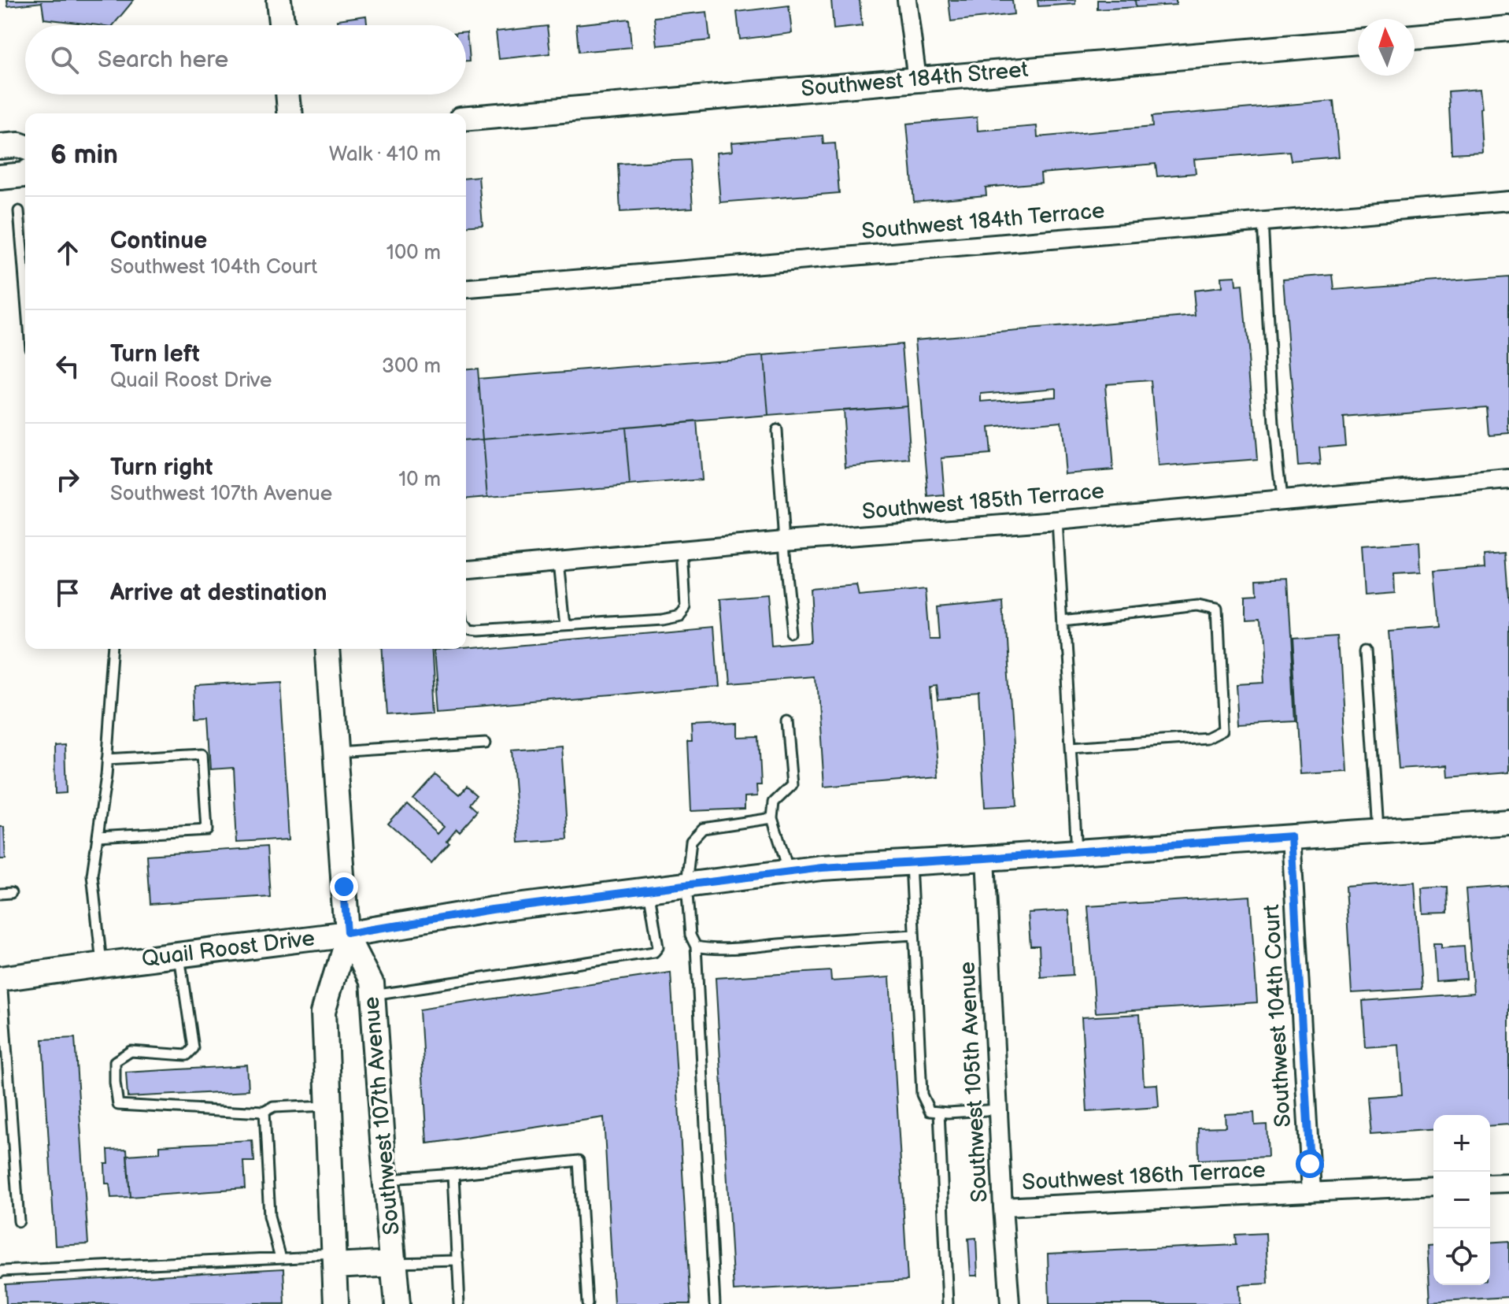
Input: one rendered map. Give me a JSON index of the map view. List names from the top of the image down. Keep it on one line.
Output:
{"streets":{"main road":["Southwest 184th Street","Quail Roost Drive","Southwest 107th Avenue"],"street":["Southwest 184th Terrace","Southwest 185th Terrace","Southwest 104th Court","Southwest 105th Avenue","Southwest 186th Terrace"]},"crossings":[["Quail Roost Drive","Southwest 104th Court"],["Quail Roost Drive","Southwest 105th Avenue"],["Quail Roost Drive","Southwest 107th Avenue"],["Southwest 104th Court","Southwest 186th Terrace"],["Southwest 105th Avenue","Southwest 186th Terrace"]],"north":"top","page":{"search":"Search here","heading":["6 min","Walk · 410 m"],"list":[["Continue","Southwest 104th Court","100 m"],["Turn left","Quail Roost Drive","300 m"],["Turn right","Southwest 107th Avenue","10 m"],"Arrive at destination"],"map_buttons":["+","−"]}}
